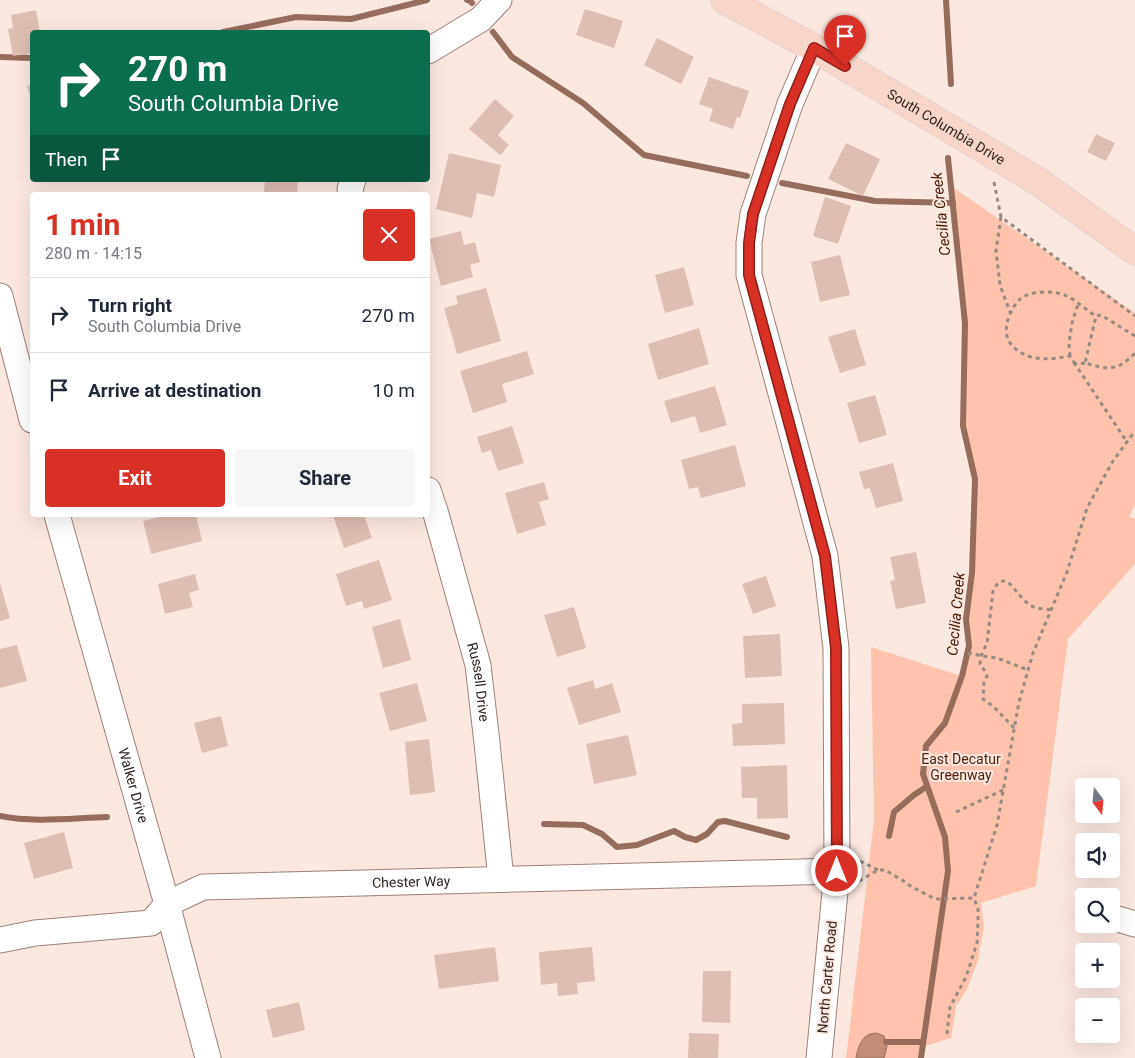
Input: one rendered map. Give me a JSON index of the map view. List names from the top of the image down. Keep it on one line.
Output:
{"streets":{"main road":["South Columbia Drive"],"street":["Russell Drive","Walker Drive","Chester Way","North Carter Road"]},"crossings":[["South Columbia Drive","North Carter Road"],["Russell Drive","Chester Way"],["Walker Drive","Chester Way"],["Chester Way","North Carter Road"]],"water":["Cecilia Creek"],"parks":["East Decatur Greenway"],"north":"bottom","page":{"turn":["270 m","South Columbia Drive"],"then":"Then","heading":["1 min","280 m · 14:15"],"list":[{"name":"Turn right","note":"South Columbia Drive","value":"270 m"},{"name":"Arrive at destination","value":"10 m"}],"buttons":["Exit","Share"],"map_buttons":["+","−"]}}
